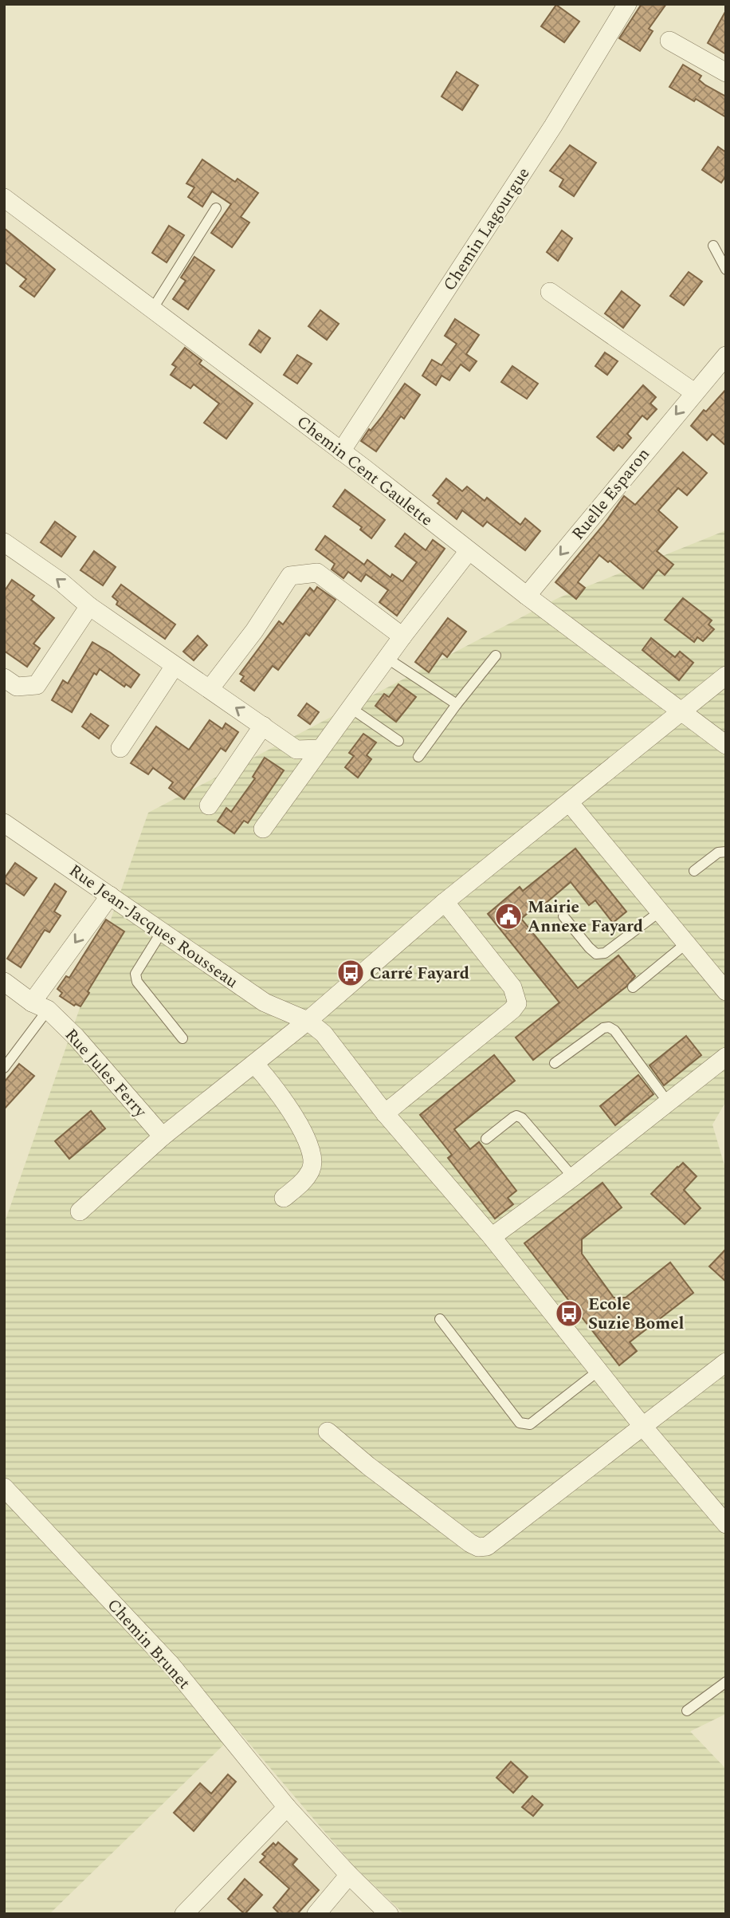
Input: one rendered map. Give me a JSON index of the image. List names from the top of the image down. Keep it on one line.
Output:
{"streets":{"street":["Chemin Lagourgue","Chemin Cent Gaulette","Ruelle Esparon","Rue Jean-Jacques Rousseau","Rue Jules Ferry","Chemin Brunet"]},"crossings":[["Chemin Lagourgue","Chemin Cent Gaulette"],["Chemin Cent Gaulette","Ruelle Esparon"]],"one_way":["Ruelle Esparon"],"places":{"public building":["Mairie Annexe Fayard"],"bus stop":["Carré Fayard","Ecole Suzie Bomel"]}}
